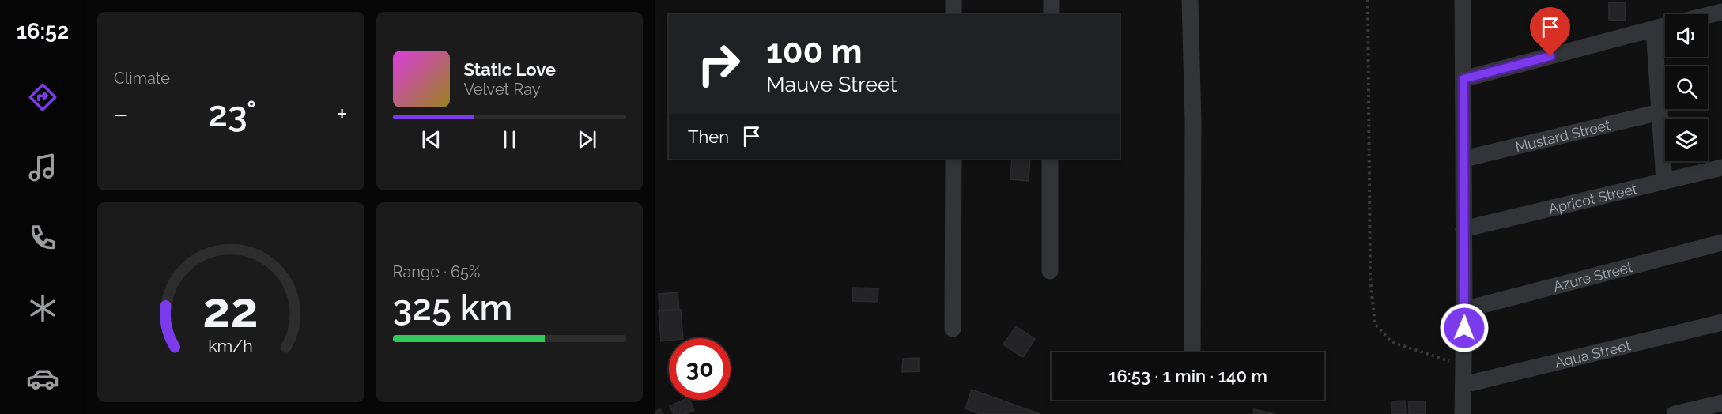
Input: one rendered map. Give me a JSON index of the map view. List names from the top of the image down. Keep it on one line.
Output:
{"streets":{"street":["Mustard Street","Apricot Street","Azure Street","Aqua Street"]},"page":{"tabs":"16:52","tile":["Climate",["Range · 65%","325 km"]],"turn":["100 m","Mauve Street"],"song":["Static Love","Velvet Ray"],"heat":["−","23°","+"],"then":"Then","limit":"30","trip":"16:53 · 1 min · 140 m","gauge":["22","km/h"]}}
